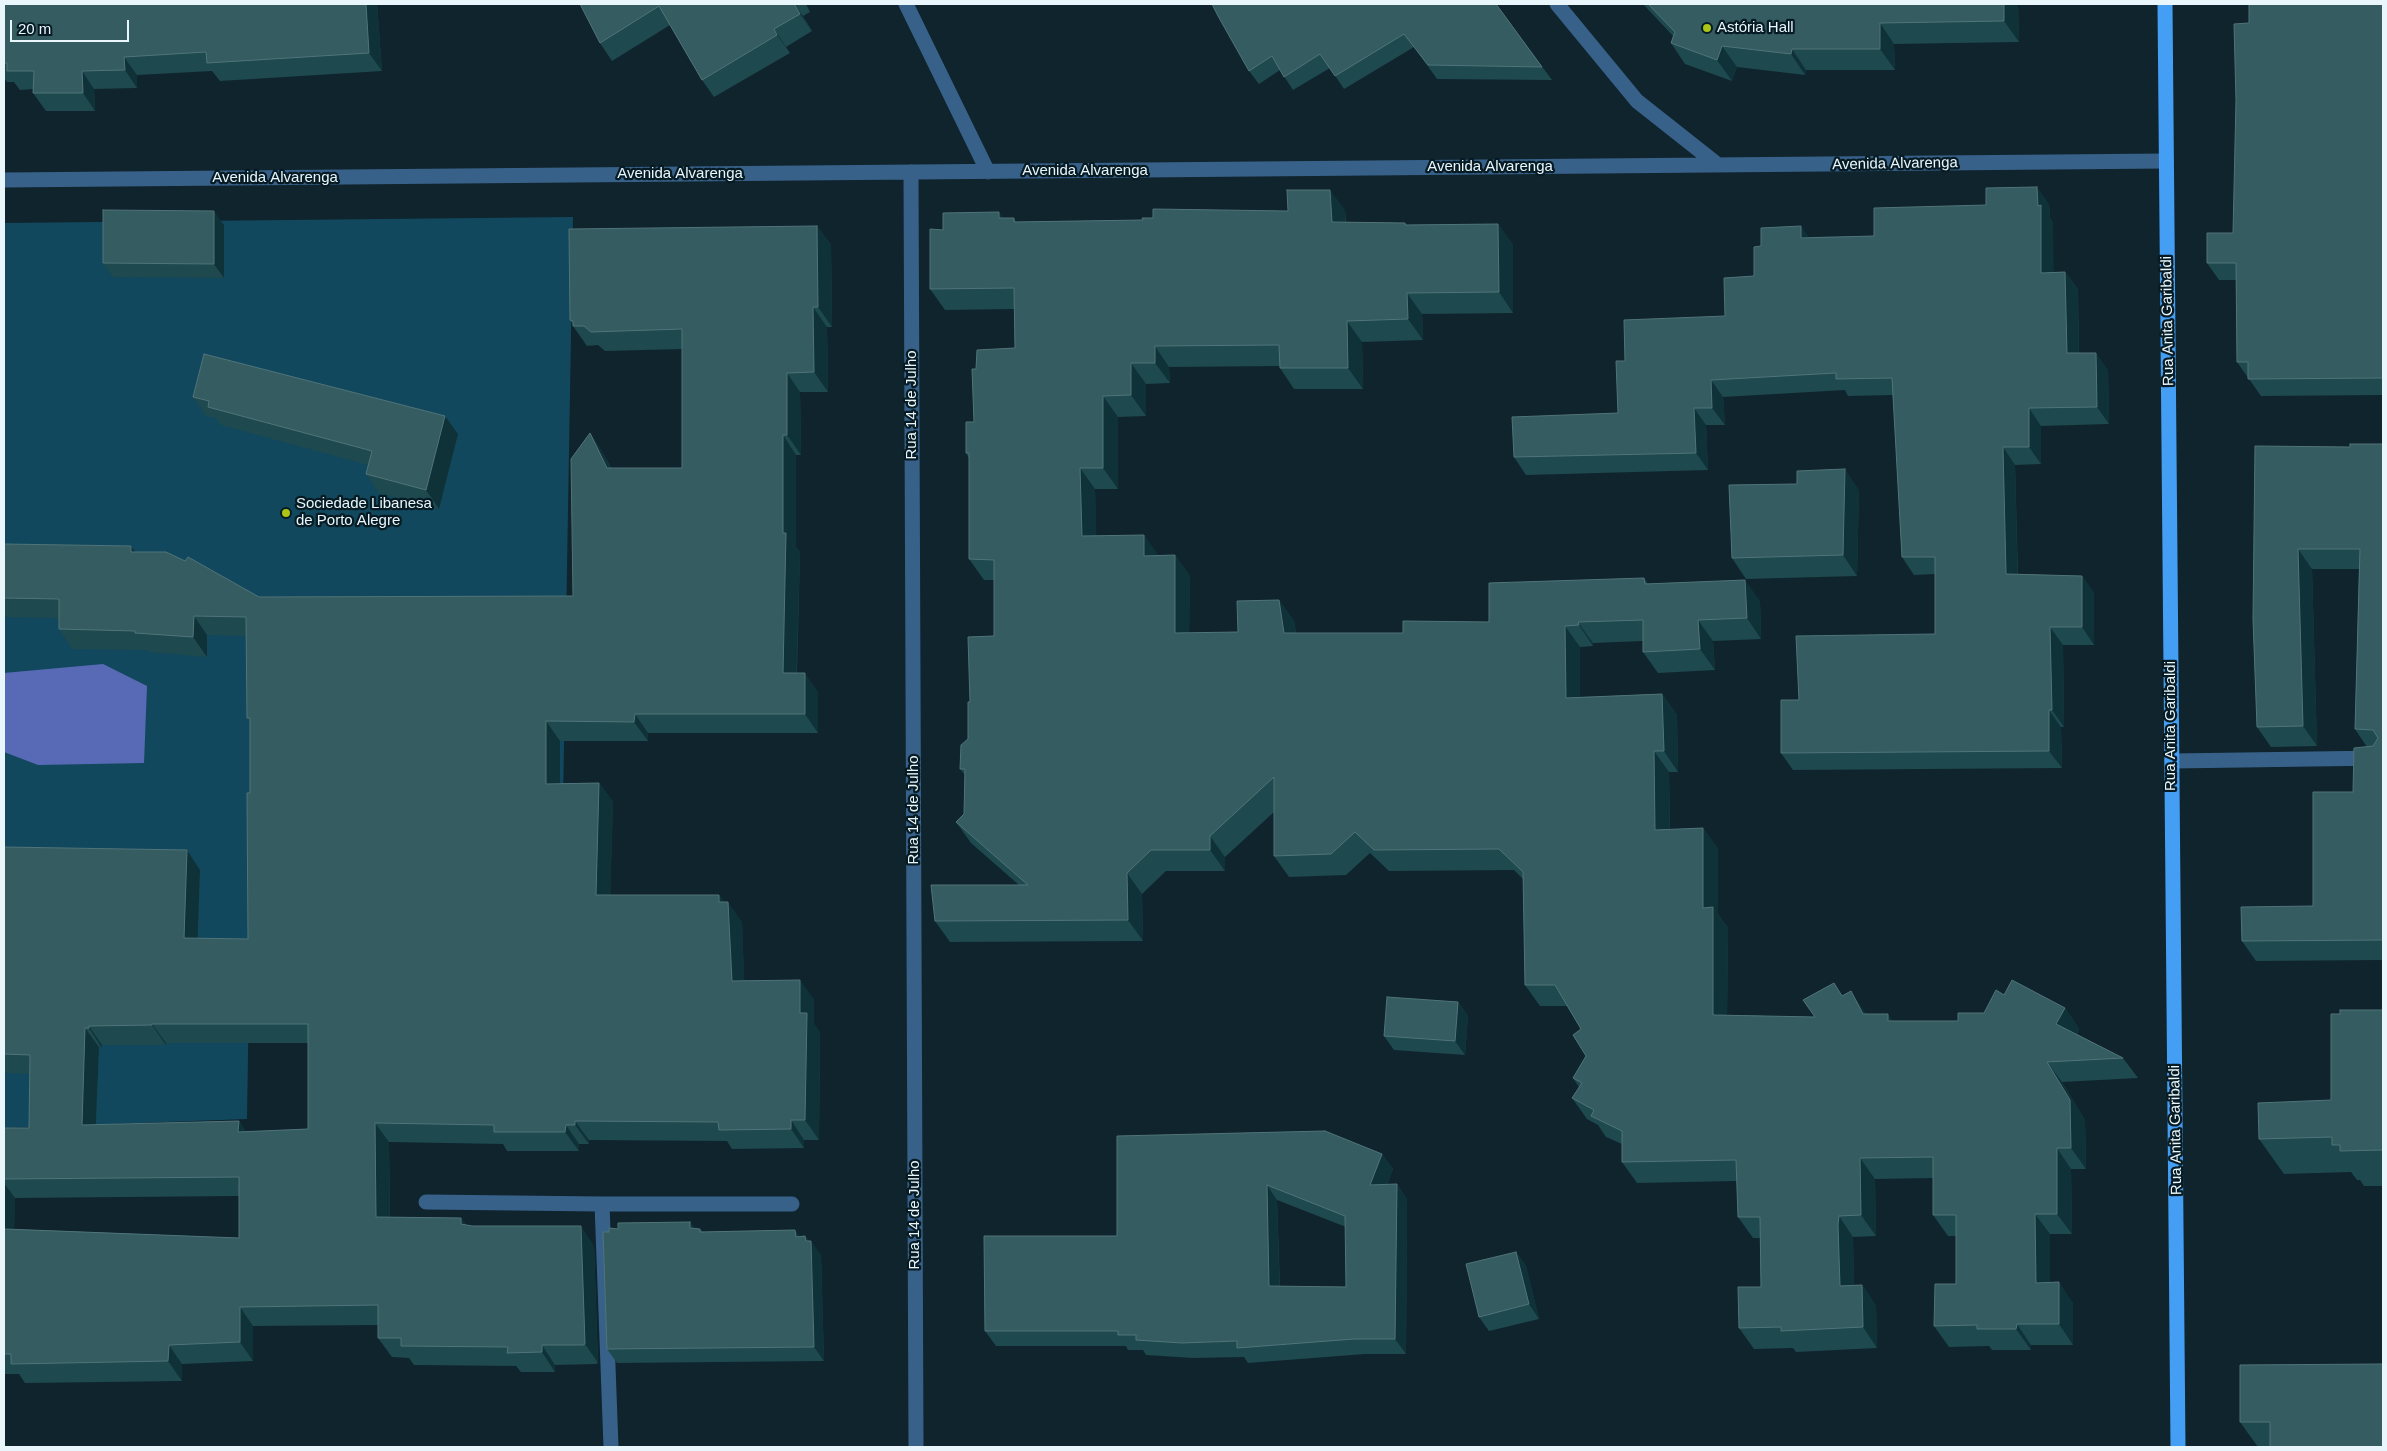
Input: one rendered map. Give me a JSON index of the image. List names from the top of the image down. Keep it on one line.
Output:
{"streets":{"main road":["Rua Anita Garibaldi"],"street":["Avenida Alvarenga","Rua 14 de Julho"]},"crossings":[["Avenida Alvarenga","Rua Anita Garibaldi"],["Avenida Alvarenga","Rua 14 de Julho"]],"places":["Astória Hall","Sociedade Libanesa de Porto Alegre"],"scale_bar":"20 m"}
